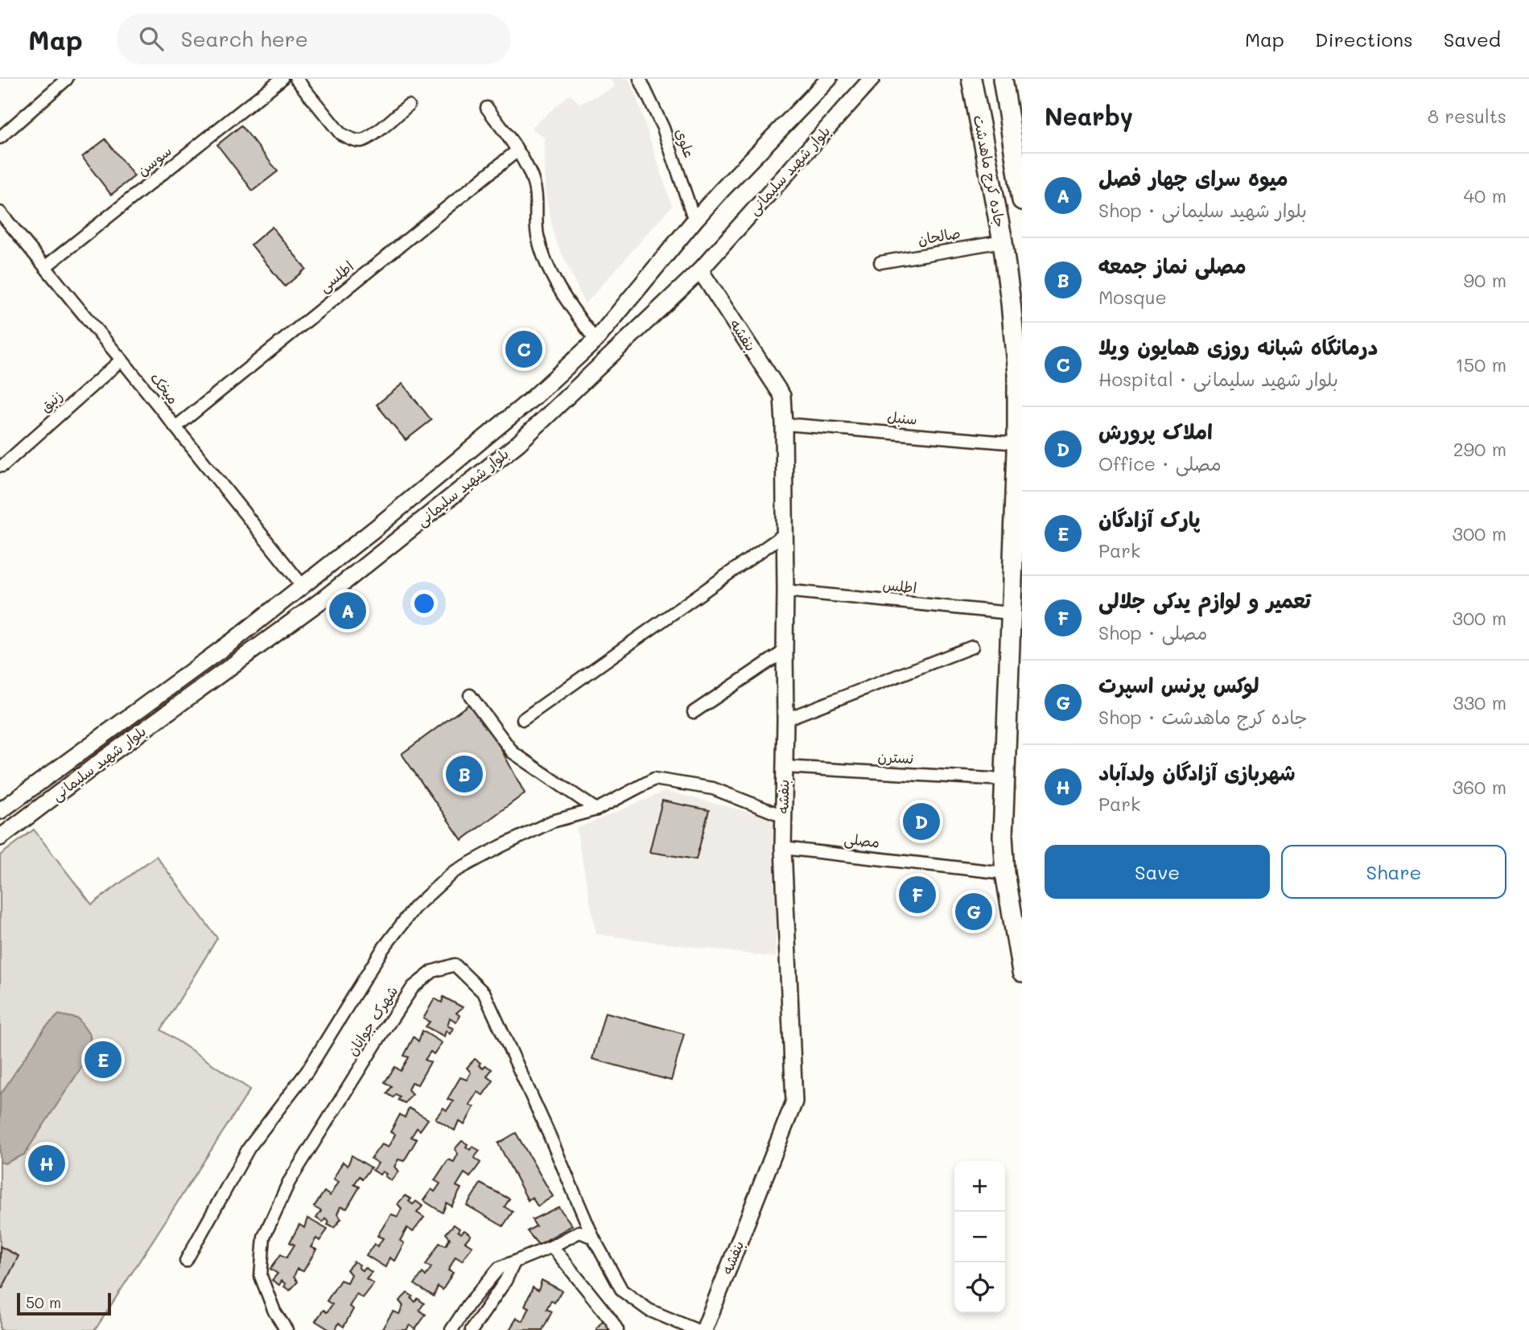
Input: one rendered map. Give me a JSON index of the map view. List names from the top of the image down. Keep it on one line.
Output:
{"streets":{"main road":["بلوار شهید سلیمانی","جاده کرج ماهدشت","بنفشه"],"street":["علوی","سوسن","صالحان","اطلسی","میخک","زنبق","سنبل","اطلس","نسترن","مصلی","شهرک جوانان"]},"crossings":[["علوی","بلوار شهید سلیمانی"],["سوسن","میخک"],["بلوار شهید سلیمانی","بنفشه"],["بلوار شهید سلیمانی","میخک"],["جاده کرج ماهدشت","صالحان"],["جاده کرج ماهدشت","سنبل"],["جاده کرج ماهدشت","اطلس"],["جاده کرج ماهدشت","نسترن"],["جاده کرج ماهدشت","مصلی"],["اطلسی","میخک"],["بنفشه","سنبل"],["بنفشه","اطلس"],["بنفشه","نسترن"],["بنفشه","مصلی"],["میخک","زنبق"]],"scale_bar":"50 m","page":{"header":"Map","search":"Search here","nav":["Map","Directions","Saved"],"heading":["Nearby","8 results"],"list":[{"mark":"A","name":"میوه سرای چهار فصل","note":"Shop · بلوار شهید سلیمانی","value":"40 m"},{"mark":"B","name":"مصلی نماز جمعه","note":"Mosque","value":"90 m"},{"mark":"C","name":"درمانگاه شبانه روزی همایون ویلا","note":"Hospital · بلوار شهید سلیمانی","value":"150 m"},{"mark":"D","name":"املاک پرورش","note":"Office · مصلی","value":"290 m"},{"mark":"E","name":"پارک آزادگان","note":"Park","value":"300 m"},{"mark":"F","name":"تعمیر و لوازم یدکی جلالی","note":"Shop · مصلی","value":"300 m"},{"mark":"G","name":"لوکس پرنس اسپرت","note":"Shop · جاده کرج ماهدشت","value":"330 m"},{"mark":"H","name":"شهربازی آزادگان ولدآباد","note":"Park","value":"360 m"}],"pins":["C","A","B","D","F","G","E","H"],"buttons":["Save","Share"],"map_buttons":["+","−"],"scale":"50 m"}}
